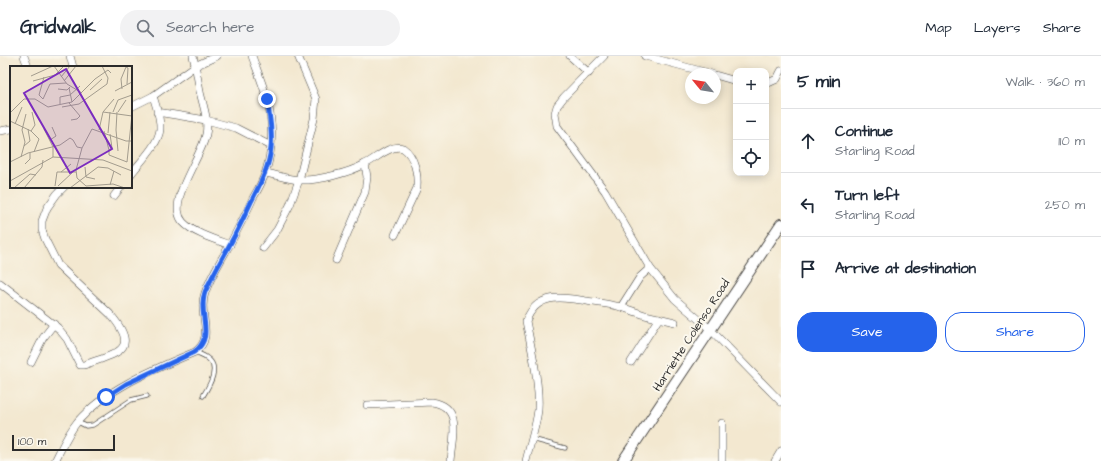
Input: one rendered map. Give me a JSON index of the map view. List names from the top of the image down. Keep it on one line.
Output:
{"streets":{"street":["Harriette Colenso Road"]},"scale_bar":"100 m","north":"top left","page":{"header":"Gridwalk","search":"Search here","nav":["Map","Layers","Share"],"heading":["5 min","Walk · 360 m"],"map_buttons":["+","−"],"list":[["Continue","Starling Road","110 m"],["Turn left","Starling Road","250 m"],"Arrive at destination"],"buttons":["Save","Share"],"scale":"100 m"}}
